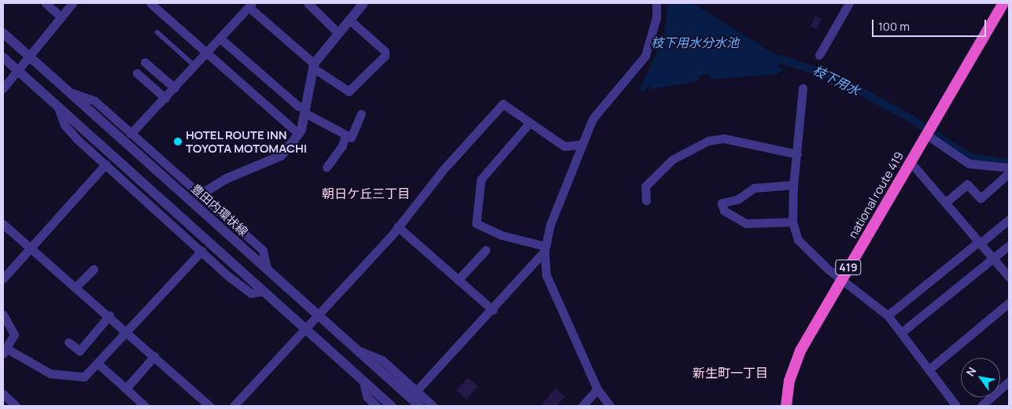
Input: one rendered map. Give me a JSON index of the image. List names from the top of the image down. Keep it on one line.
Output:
{"streets":{"highway":["national route 419","419"],"street":["豊田内環状線"]},"districts":["朝日ケ丘三丁目","新生町一丁目"],"water":["枝下用水分水池","枝下用水"],"places":["HOTEL ROUTE INN TOYOTA MOTOMACHI"],"scale_bar":"100 m","north":"top left"}
